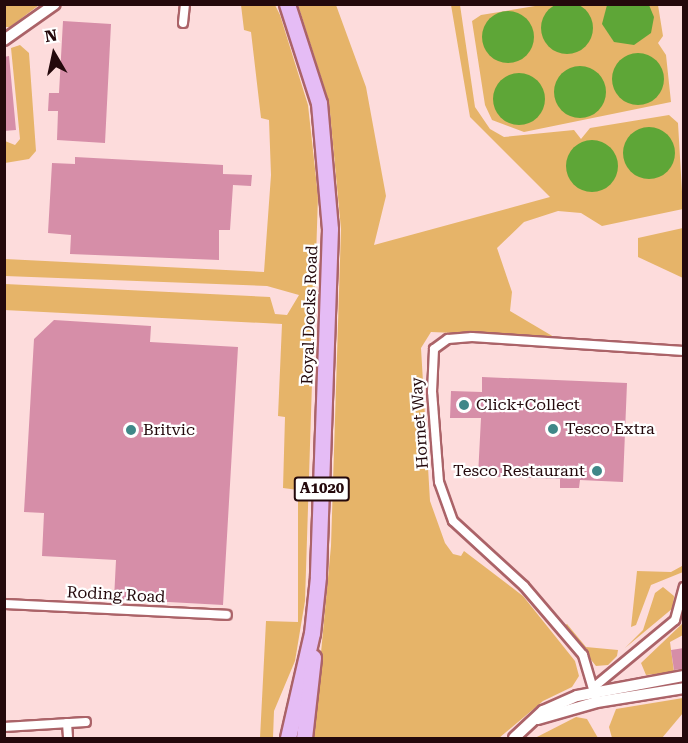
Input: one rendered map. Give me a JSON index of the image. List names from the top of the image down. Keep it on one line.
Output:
{"streets":{"highway":["Royal Docks Road","A1020"],"street":["Hornet Way","Roding Road"]},"places":["Click+Collect","Tesco Extra","Britvic","Tesco Restaurant"],"north":"top"}
